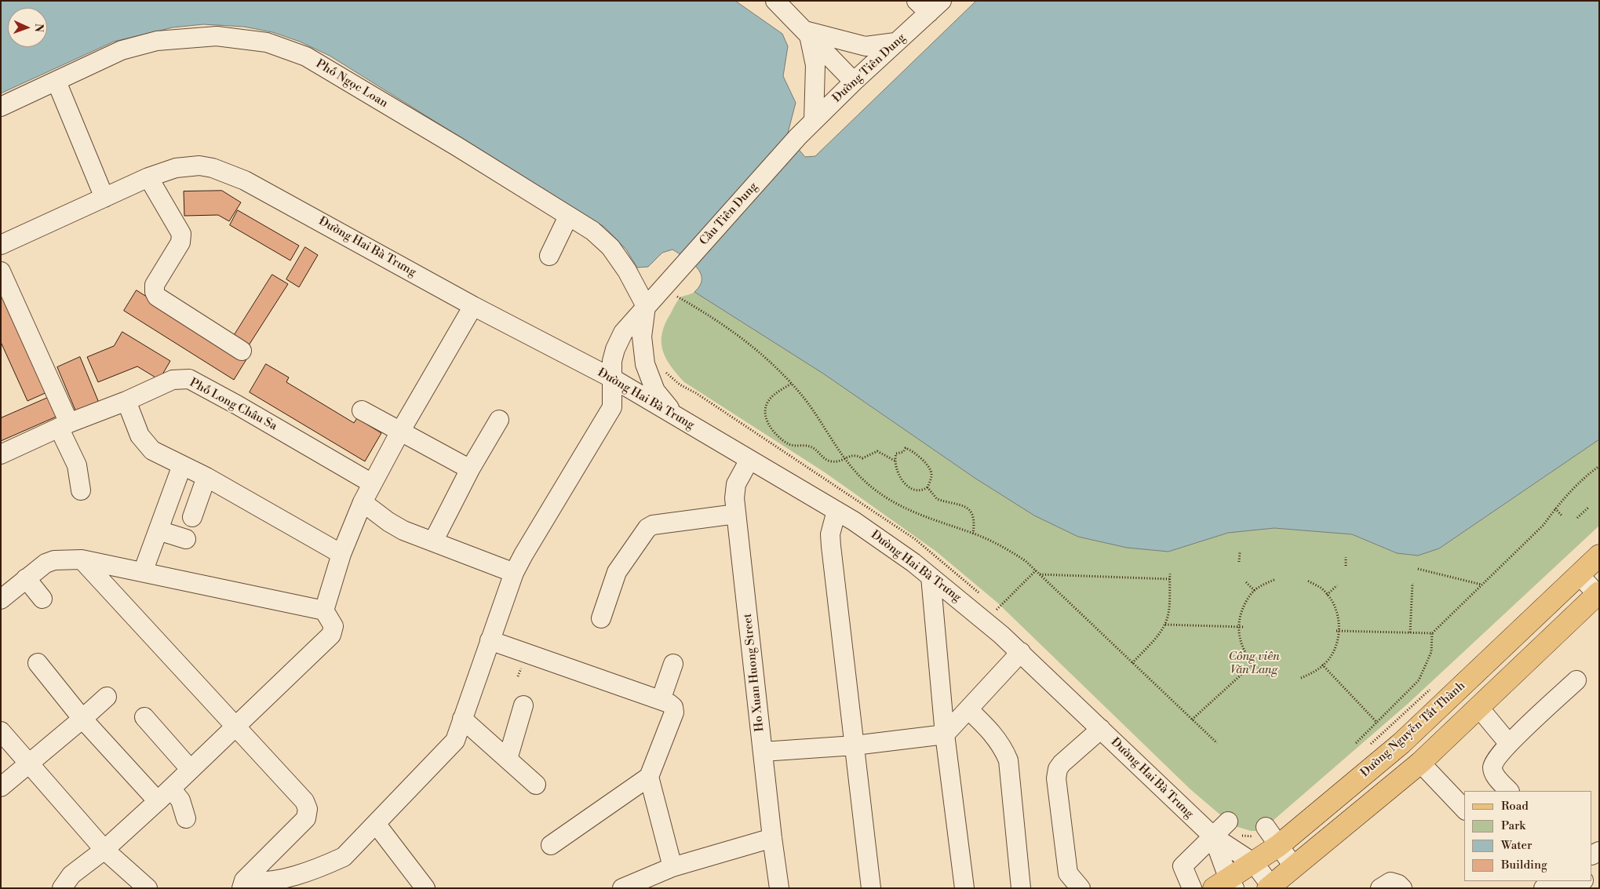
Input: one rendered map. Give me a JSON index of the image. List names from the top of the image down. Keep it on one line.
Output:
{"streets":{"main road":["Đường Nguyễn Tất Thành"],"street":["Đường Tiên Dung","Phố Ngọc Loan","Cầu Tiên Dung","Đường Hai Bà Trưng","Phố Long Châu Sa","Ho Xuan Huong Street"]},"crossings":[["Đường Tiên Dung","Cầu Tiên Dung"],["Đường Hai Bà Trưng","Ho Xuan Huong Street"],["Đường Hai Bà Trưng","Đường Nguyễn Tất Thành"]],"parks":["Công viên Văn Lang"],"legend":["Road","Park","Water","Building"],"north":"right"}
